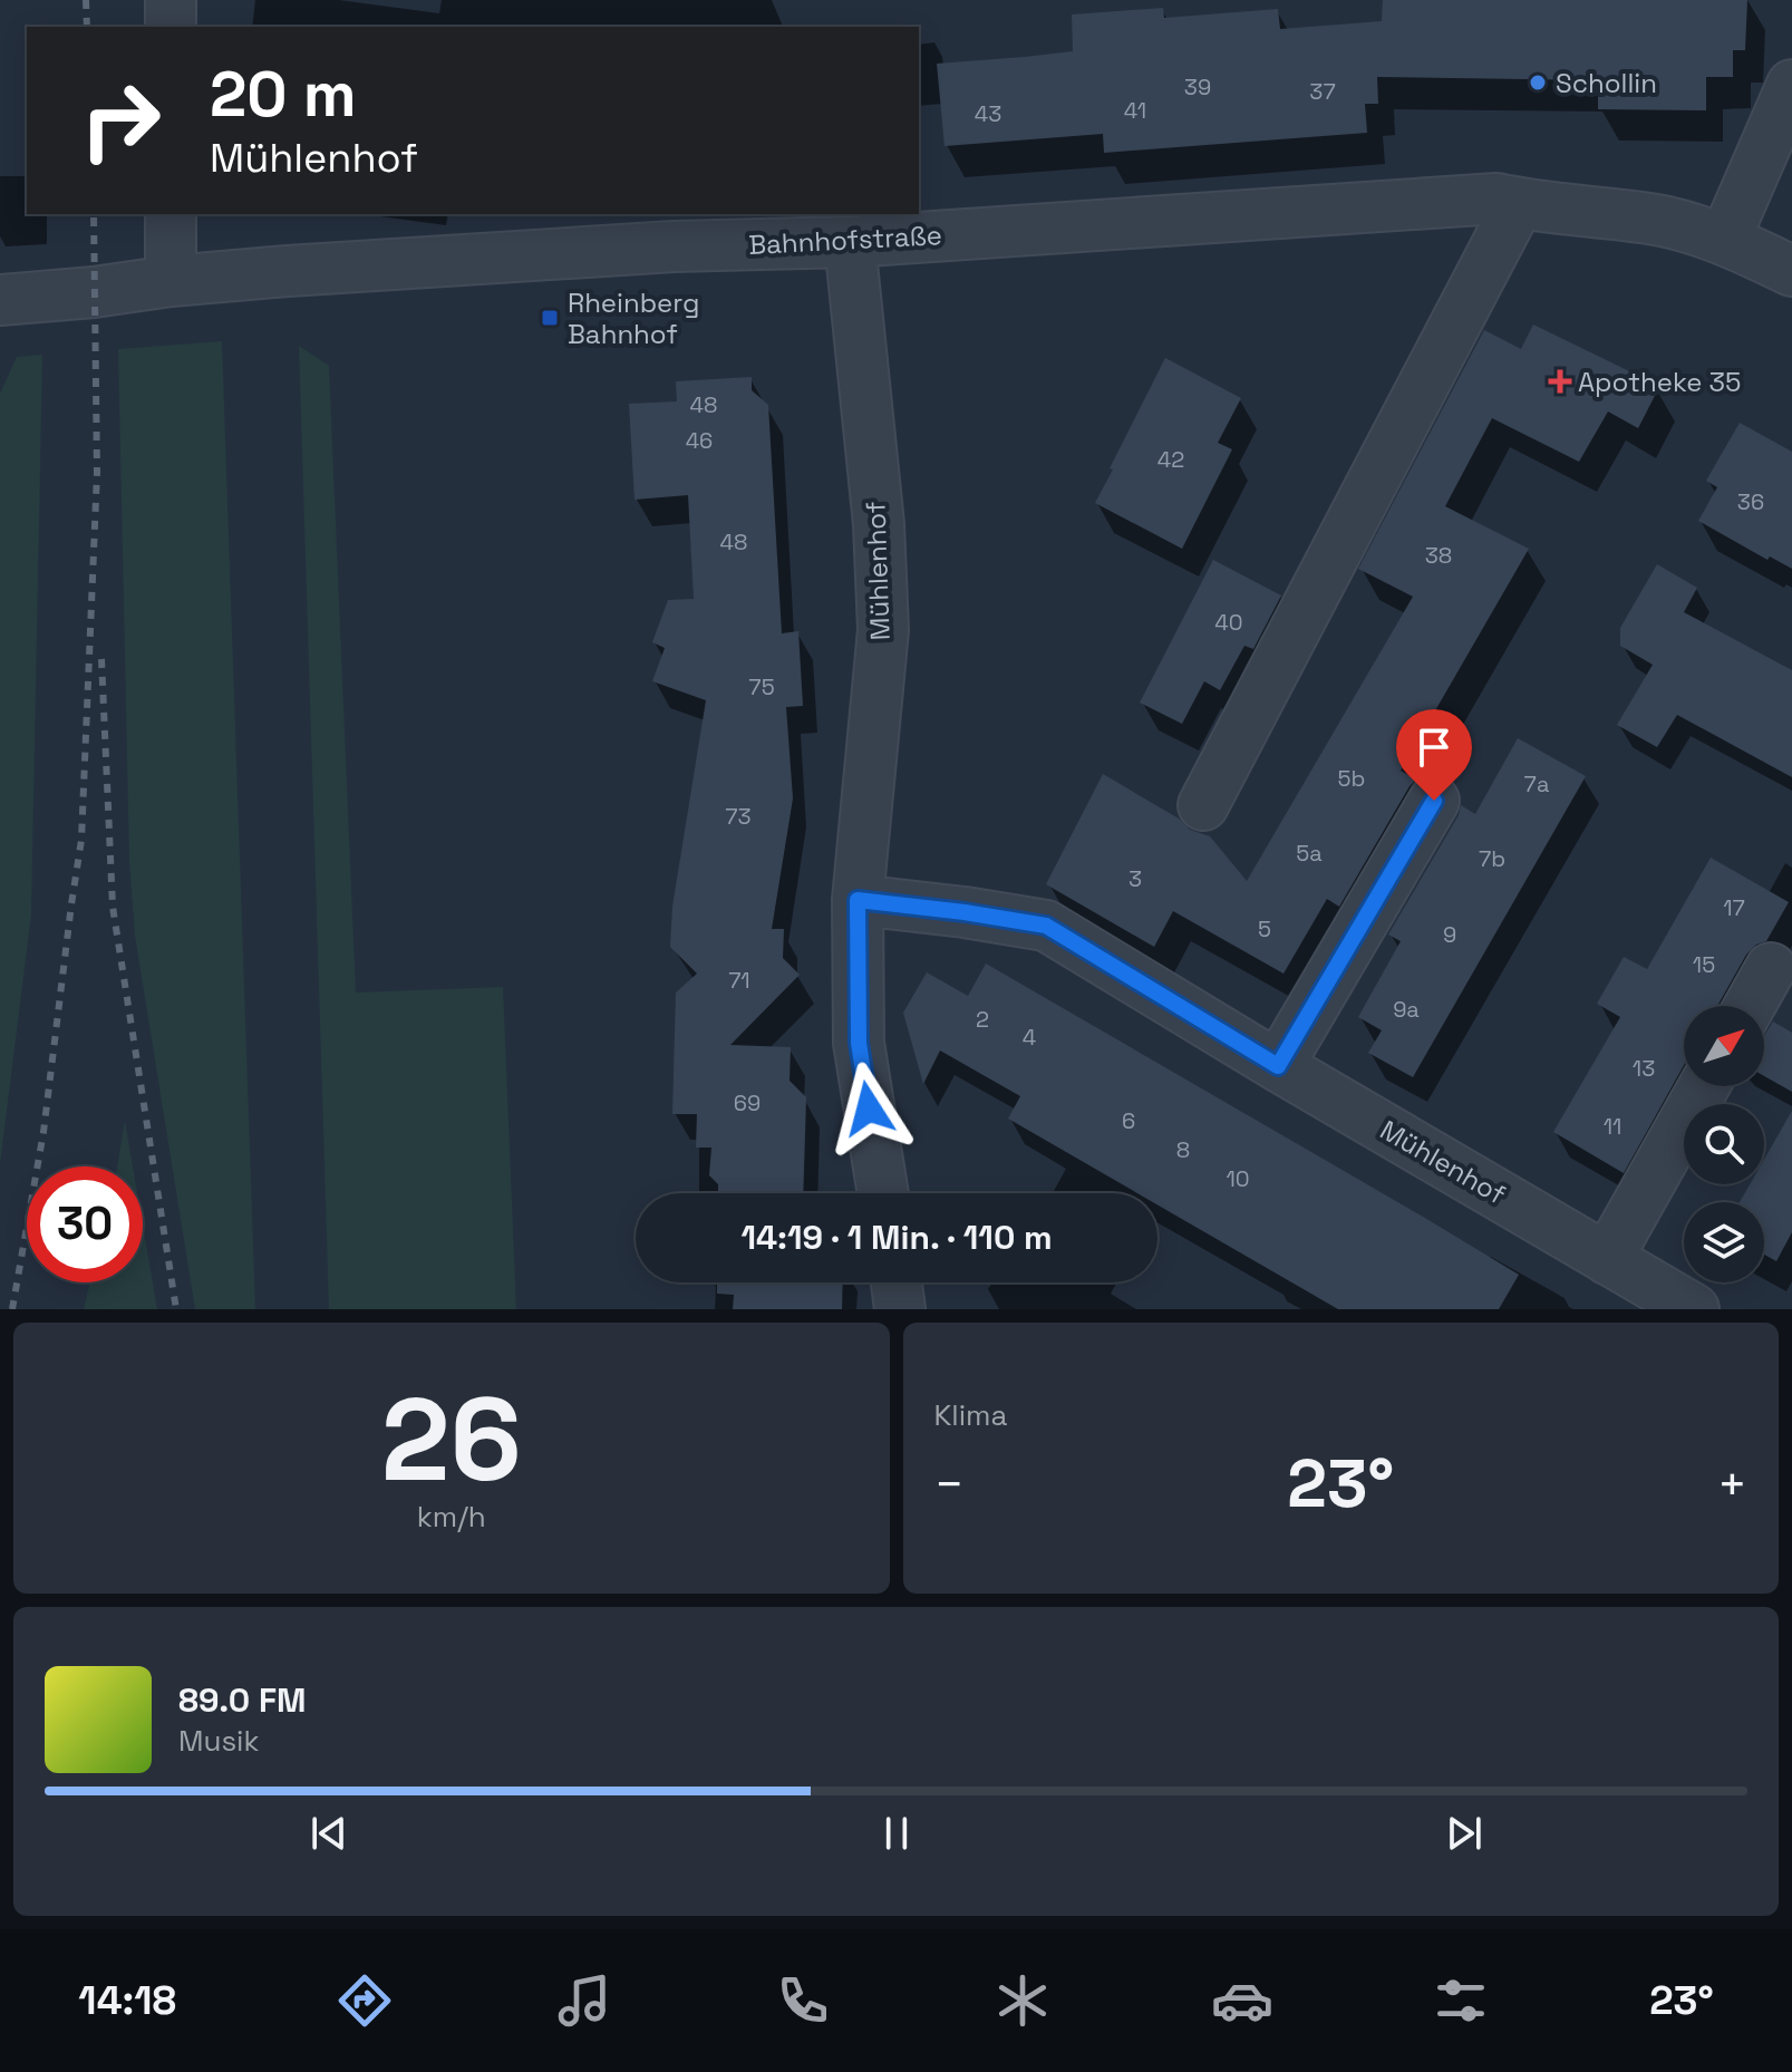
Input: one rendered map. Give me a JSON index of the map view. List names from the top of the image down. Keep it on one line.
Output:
{"streets":{"street":["Bahnhofstraße","Mühlenhof"]},"crossings":[["Bahnhofstraße","Mühlenhof"]],"places":{"other":["Schollin"],"transit":["Rheinberg Bahnhof"],"health":["Apotheke 35"]},"house_numbers":["39","37","41","43","48","46","42","36","48","38","40","75","5b","7a","73","5a","7b","3","17","5","9","15","71","9a","2","4","13","69","6","11","8","10"],"north":"top right","page":{"turn":["20 m","Mühlenhof"],"limit":"30","trip":"14:19 · 1 Min. · 110 m","tile":[["26","km/h"],"Klima"],"heat":["−","23°","+"],"song":["89.0 FM","Musik"],"tabs":["14:18","23°"]}}
